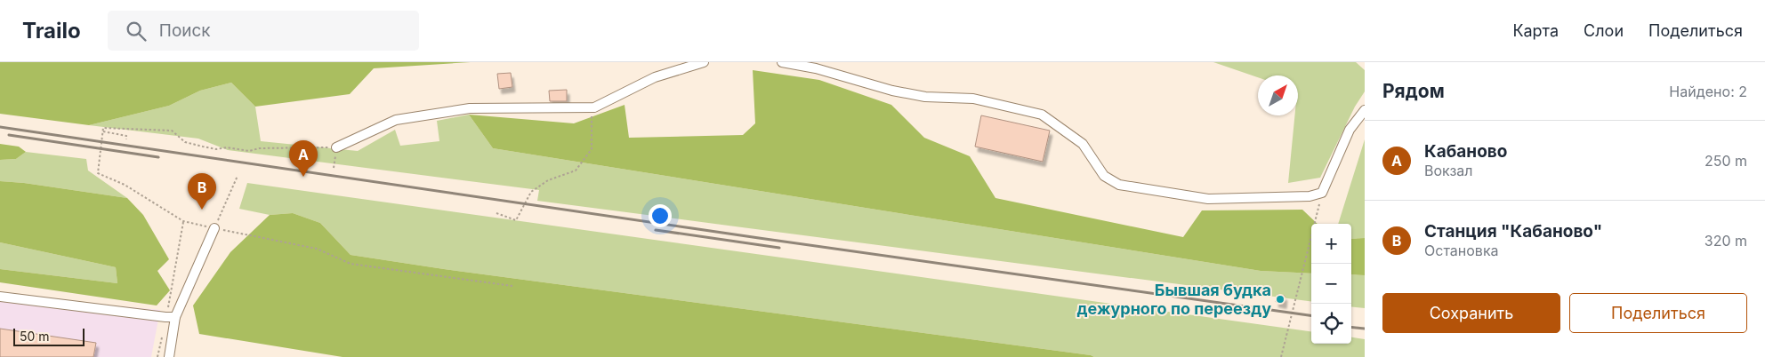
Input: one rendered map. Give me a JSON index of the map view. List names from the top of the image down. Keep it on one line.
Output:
{"places":["Бывшая будка дежурного по переезду"],"scale_bar":"50 m","north":"top right","page":{"header":"Trailo","search":"Поиск","nav":["Карта","Слои","Поделиться"],"heading":["Рядом","Найдено: 2"],"list":[{"mark":"A","name":"Кабаново","note":"Вокзал","value":"250 m"},{"mark":"B","name":"Станция \"Кабаново\"","note":"Остановка","value":"320 m"}],"pins":["A","B"],"map_buttons":["+","−"],"buttons":["Сохранить","Поделиться"],"scale":"50 m"}}
